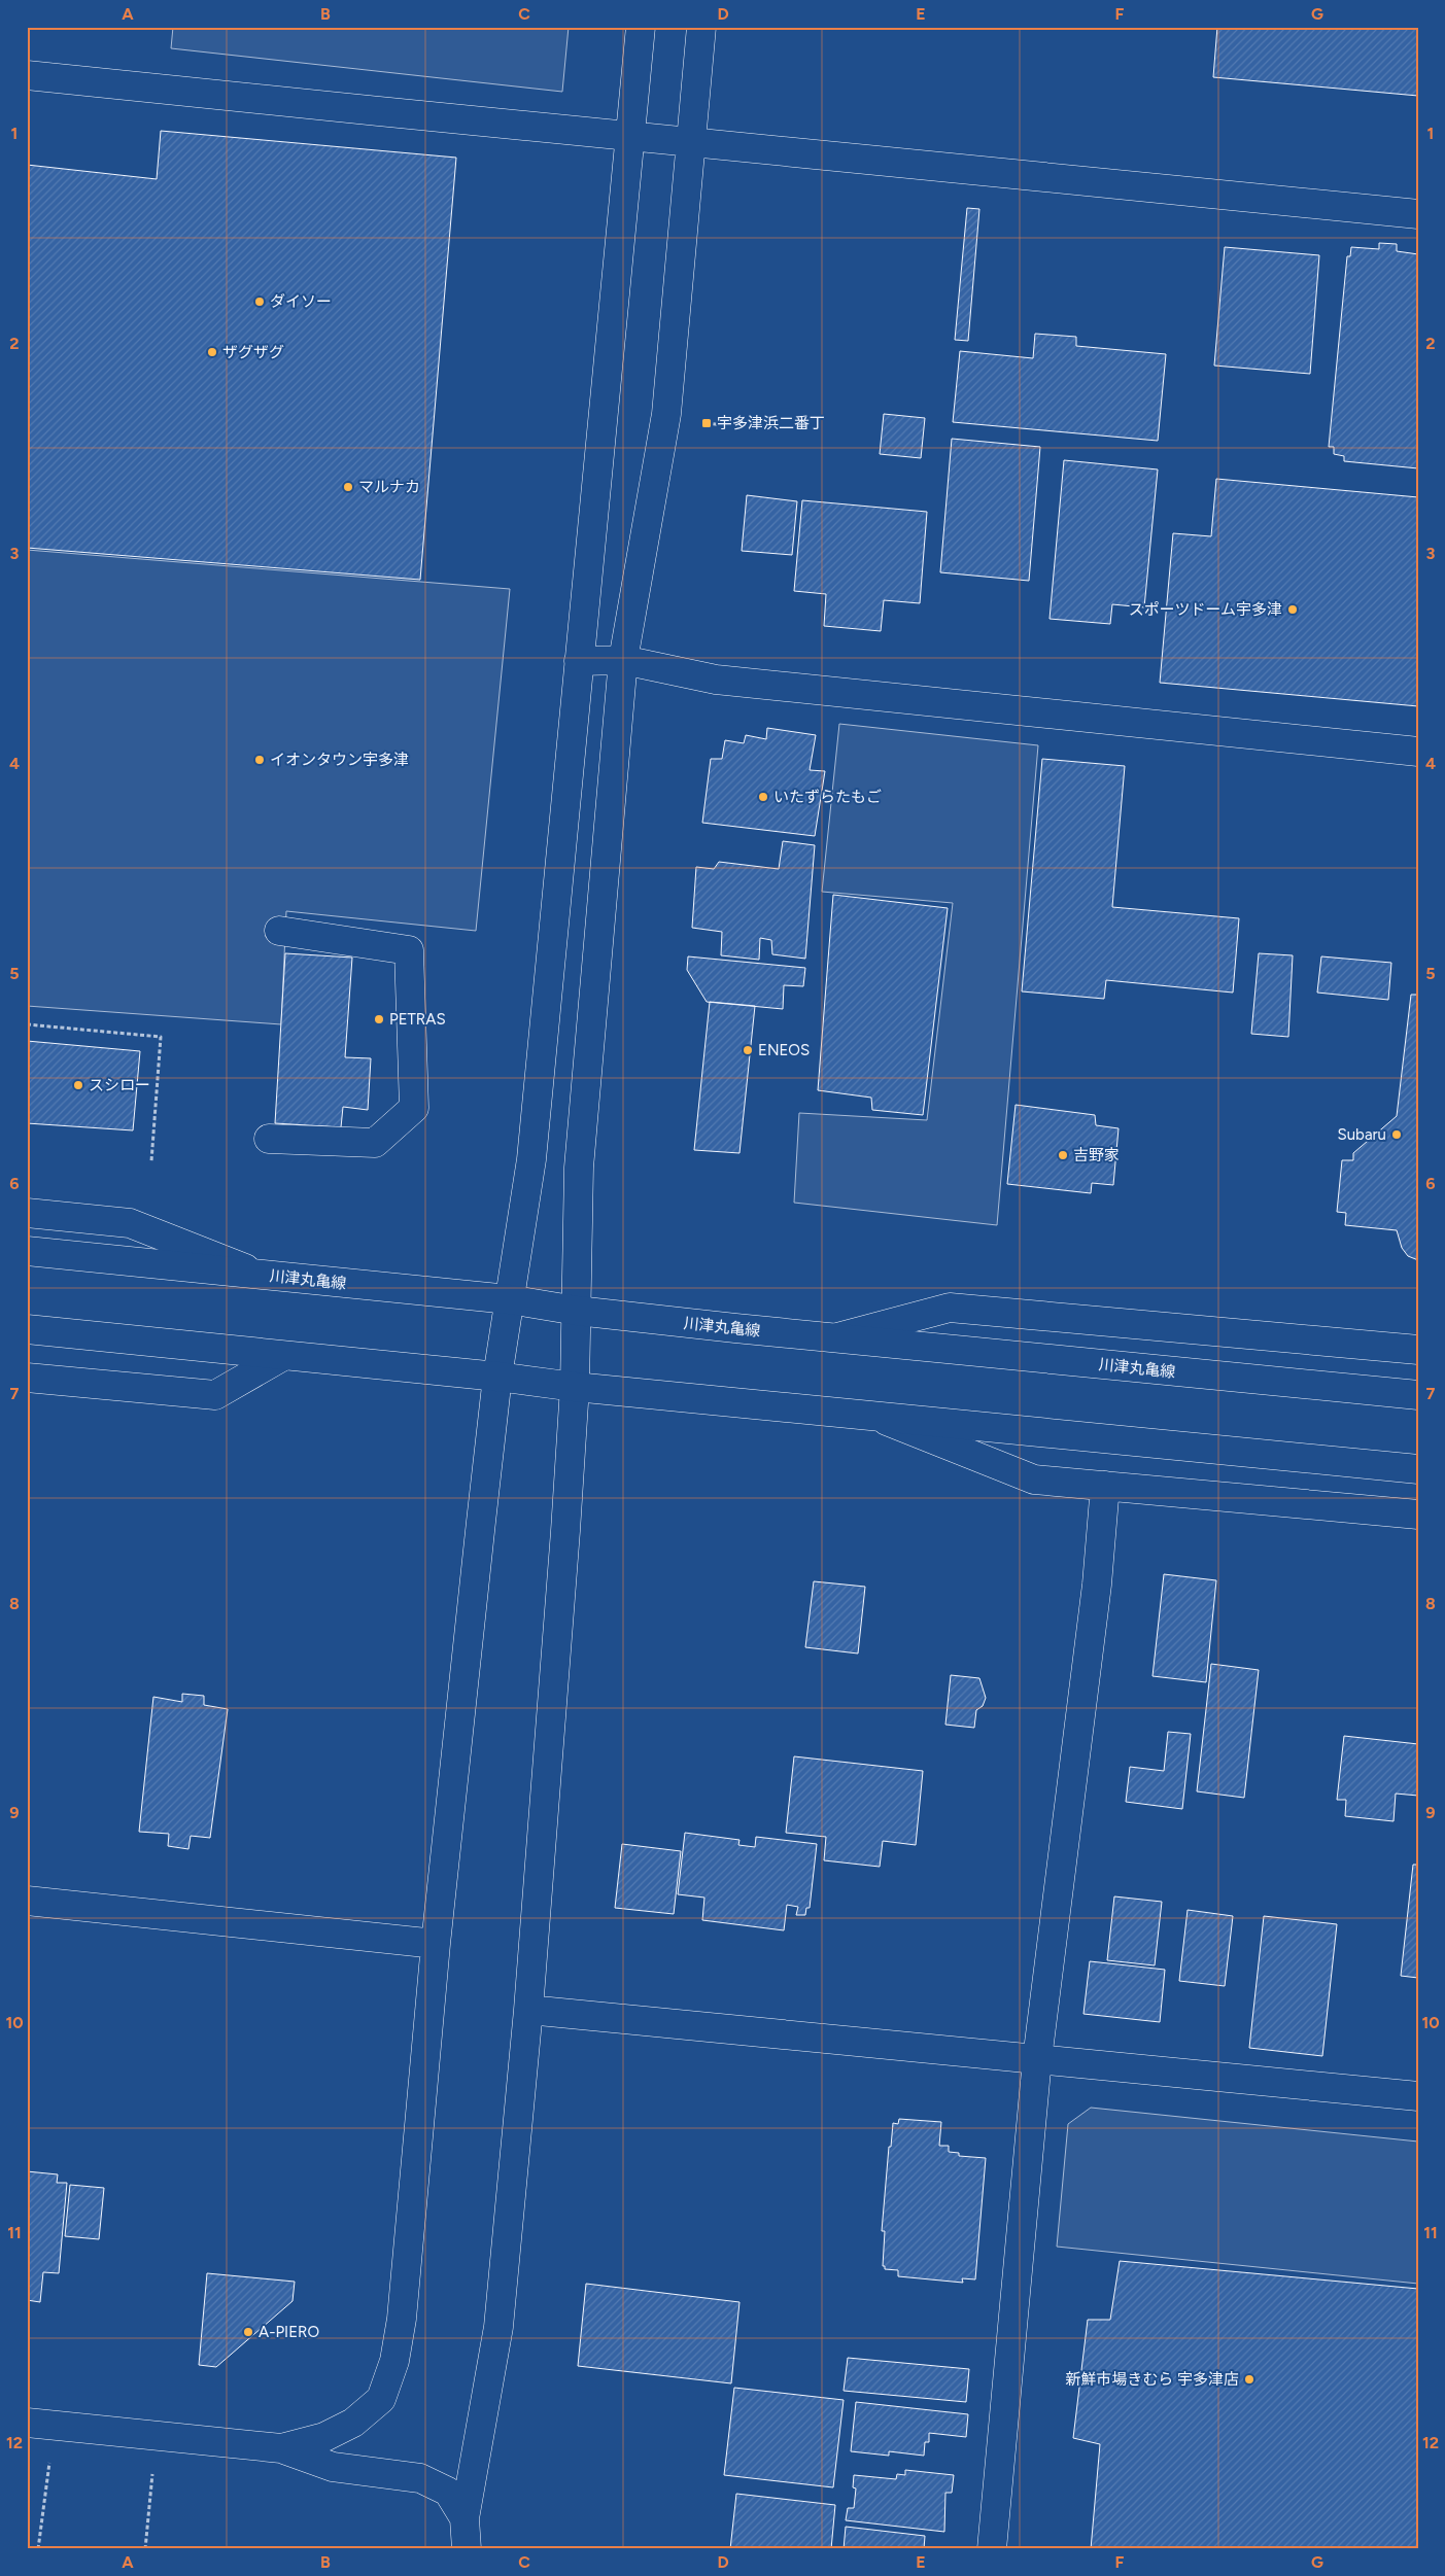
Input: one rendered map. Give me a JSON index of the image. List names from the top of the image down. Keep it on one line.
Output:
{"streets":{"street":["川津丸亀線"]},"places":{"other":["ダイソー","ザグザグ","マルナカ","スポーツドーム宇多津","イオンタウン宇多津","いたずらたもご","PETRAS","ENEOS","スシロー","Subaru","吉野家","A-PIERO","新鮮市場きむら 宇多津店"],"transit":["宇多津浜二番丁"]},"grid":{"columns":["A","B","C","D","E","F","G"],"rows":["1","2","3","4","5","6","7","8","9","10","11","12"]}}
